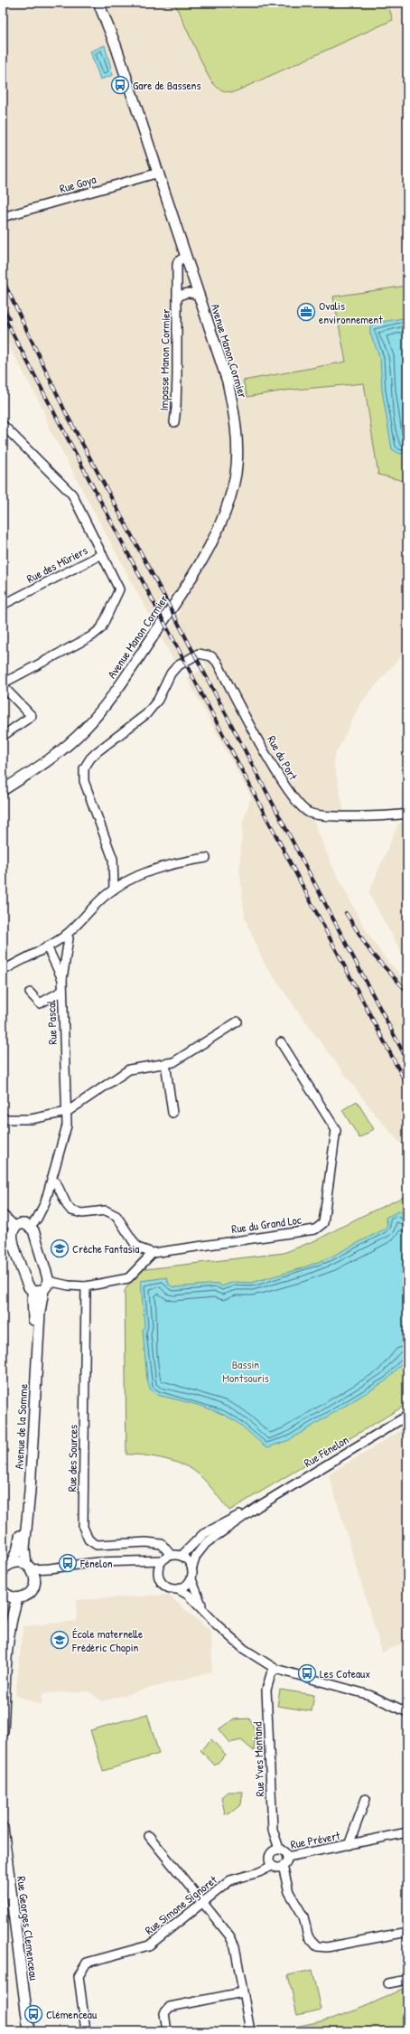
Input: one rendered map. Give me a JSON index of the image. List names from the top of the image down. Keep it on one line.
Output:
{"streets":{"street":["Rue Goya","Avenue Manon Cormier","Impasse Manon Cormier","Rue des Mûriers","Rue du Port","Rue Pascal","Rue du Grand Loc","Avenue de la Somme","Rue Fénelon","Rue des Sources","Rue Yves Montand","Rue Prévert","Rue Simone Signoret","Rue Georges Clemenceau"]},"crossings":[["Rue Goya","Avenue Manon Cormier"],["Avenue Manon Cormier","Impasse Manon Cormier"],["Rue Fénelon","Rue des Sources"],["Rue Yves Montand","Rue Prévert"],["Rue Yves Montand","Rue Simone Signoret"],["Rue Prévert","Rue Simone Signoret"]],"parks":["Bassin Montsouris"],"places":{"bus stop":["Gare de Bassens","Fénelon","Les Coteaux","Clémenceau"],"office":["Ovalis environnement"],"school or university":["Crèche Fantasia","École maternelle Frédéric Chopin"]}}
